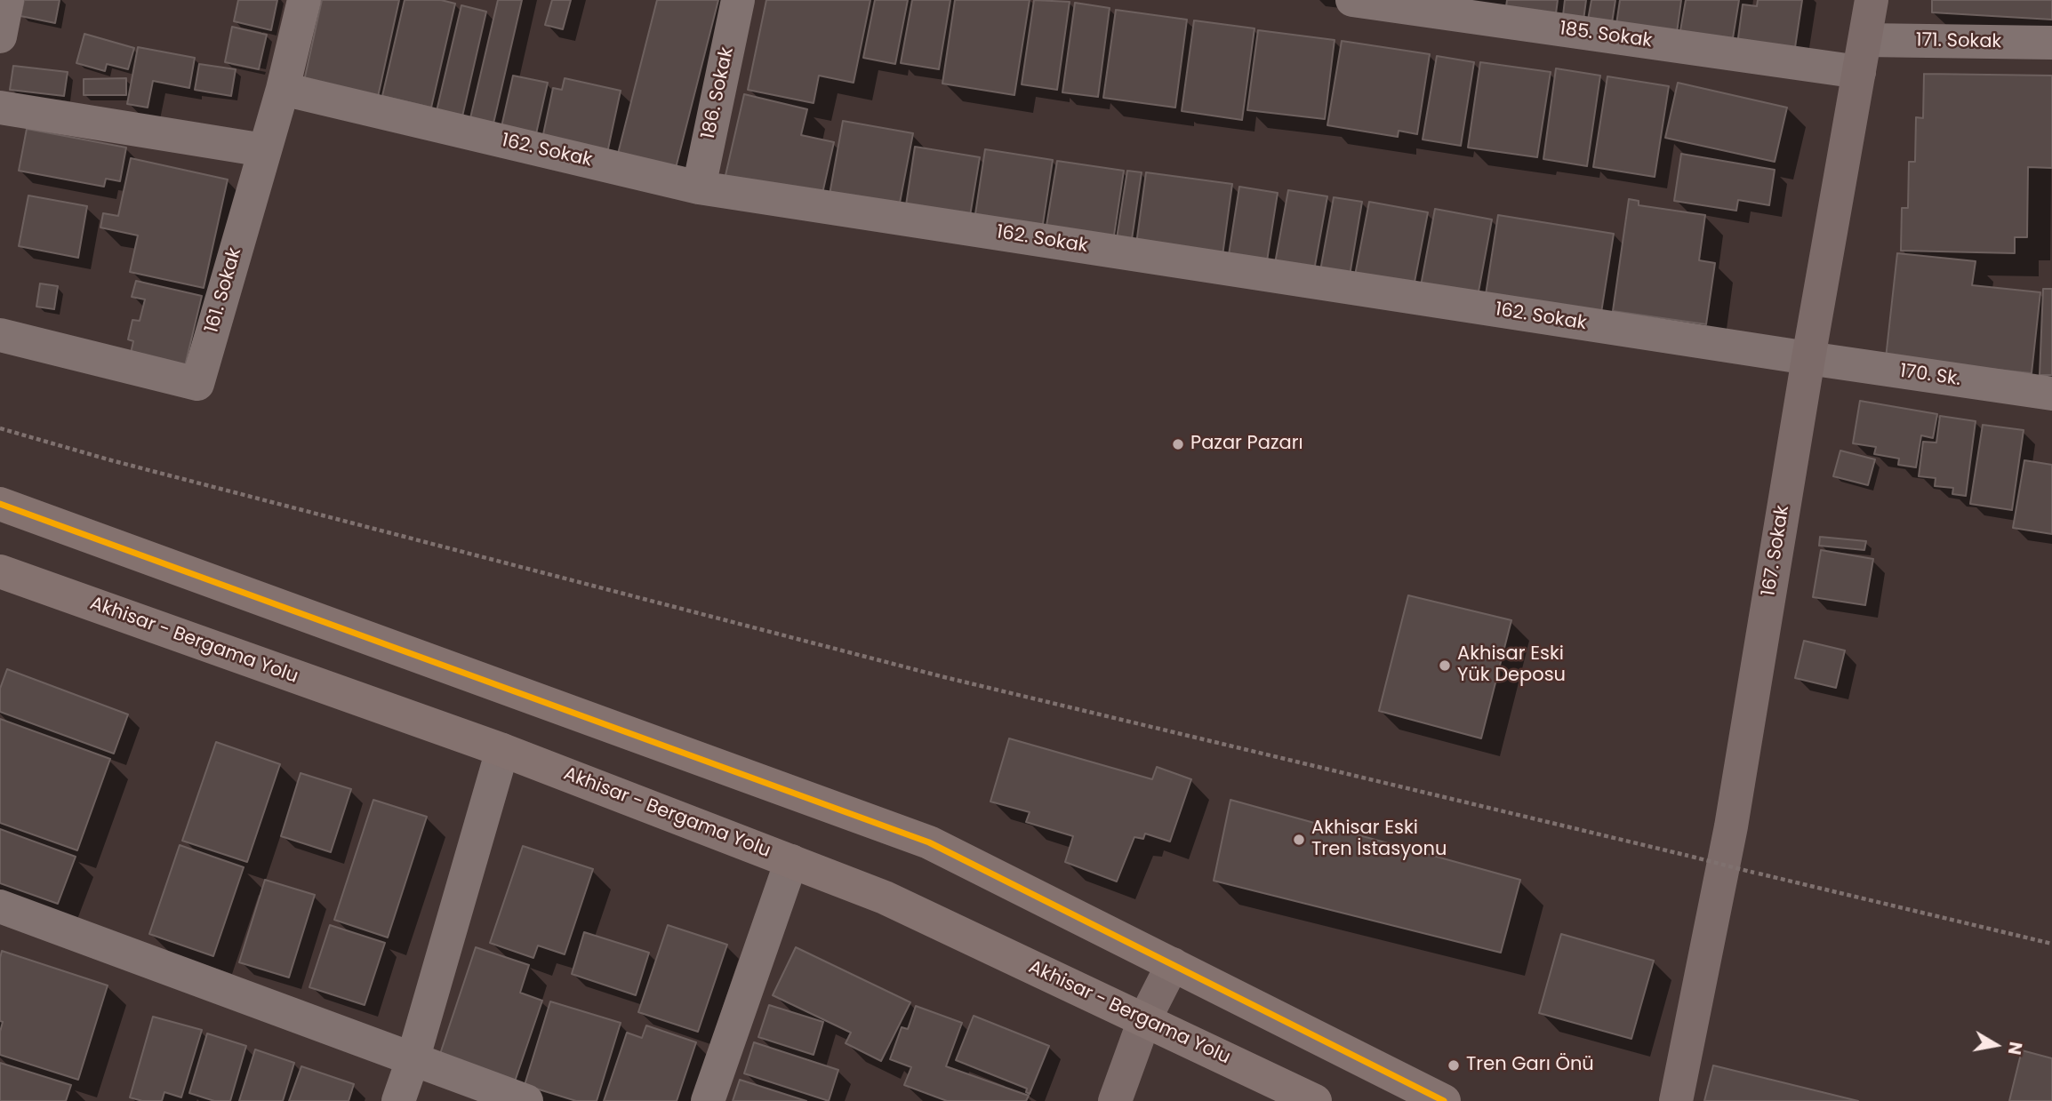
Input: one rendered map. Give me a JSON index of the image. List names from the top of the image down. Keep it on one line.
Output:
{"streets":{"main road":["Akhisar - Bergama Yolu"],"street":["185. Sokak","171. Sokak","186. Sokak","162. Sokak","161. Sokak","170. Sk.","167. Sokak"]},"crossings":[["185. Sokak","171. Sokak"],["185. Sokak","167. Sokak"],["171. Sokak","167. Sokak"],["186. Sokak","162. Sokak"],["162. Sokak","161. Sokak"],["162. Sokak","170. Sk."],["162. Sokak","167. Sokak"],["170. Sk.","167. Sokak"]],"places":["Pazar Pazarı","Akhisar Eski Yük Deposu","Akhisar Eski Tren İstasyonu","Tren Garı Önü"],"north":"right"}
